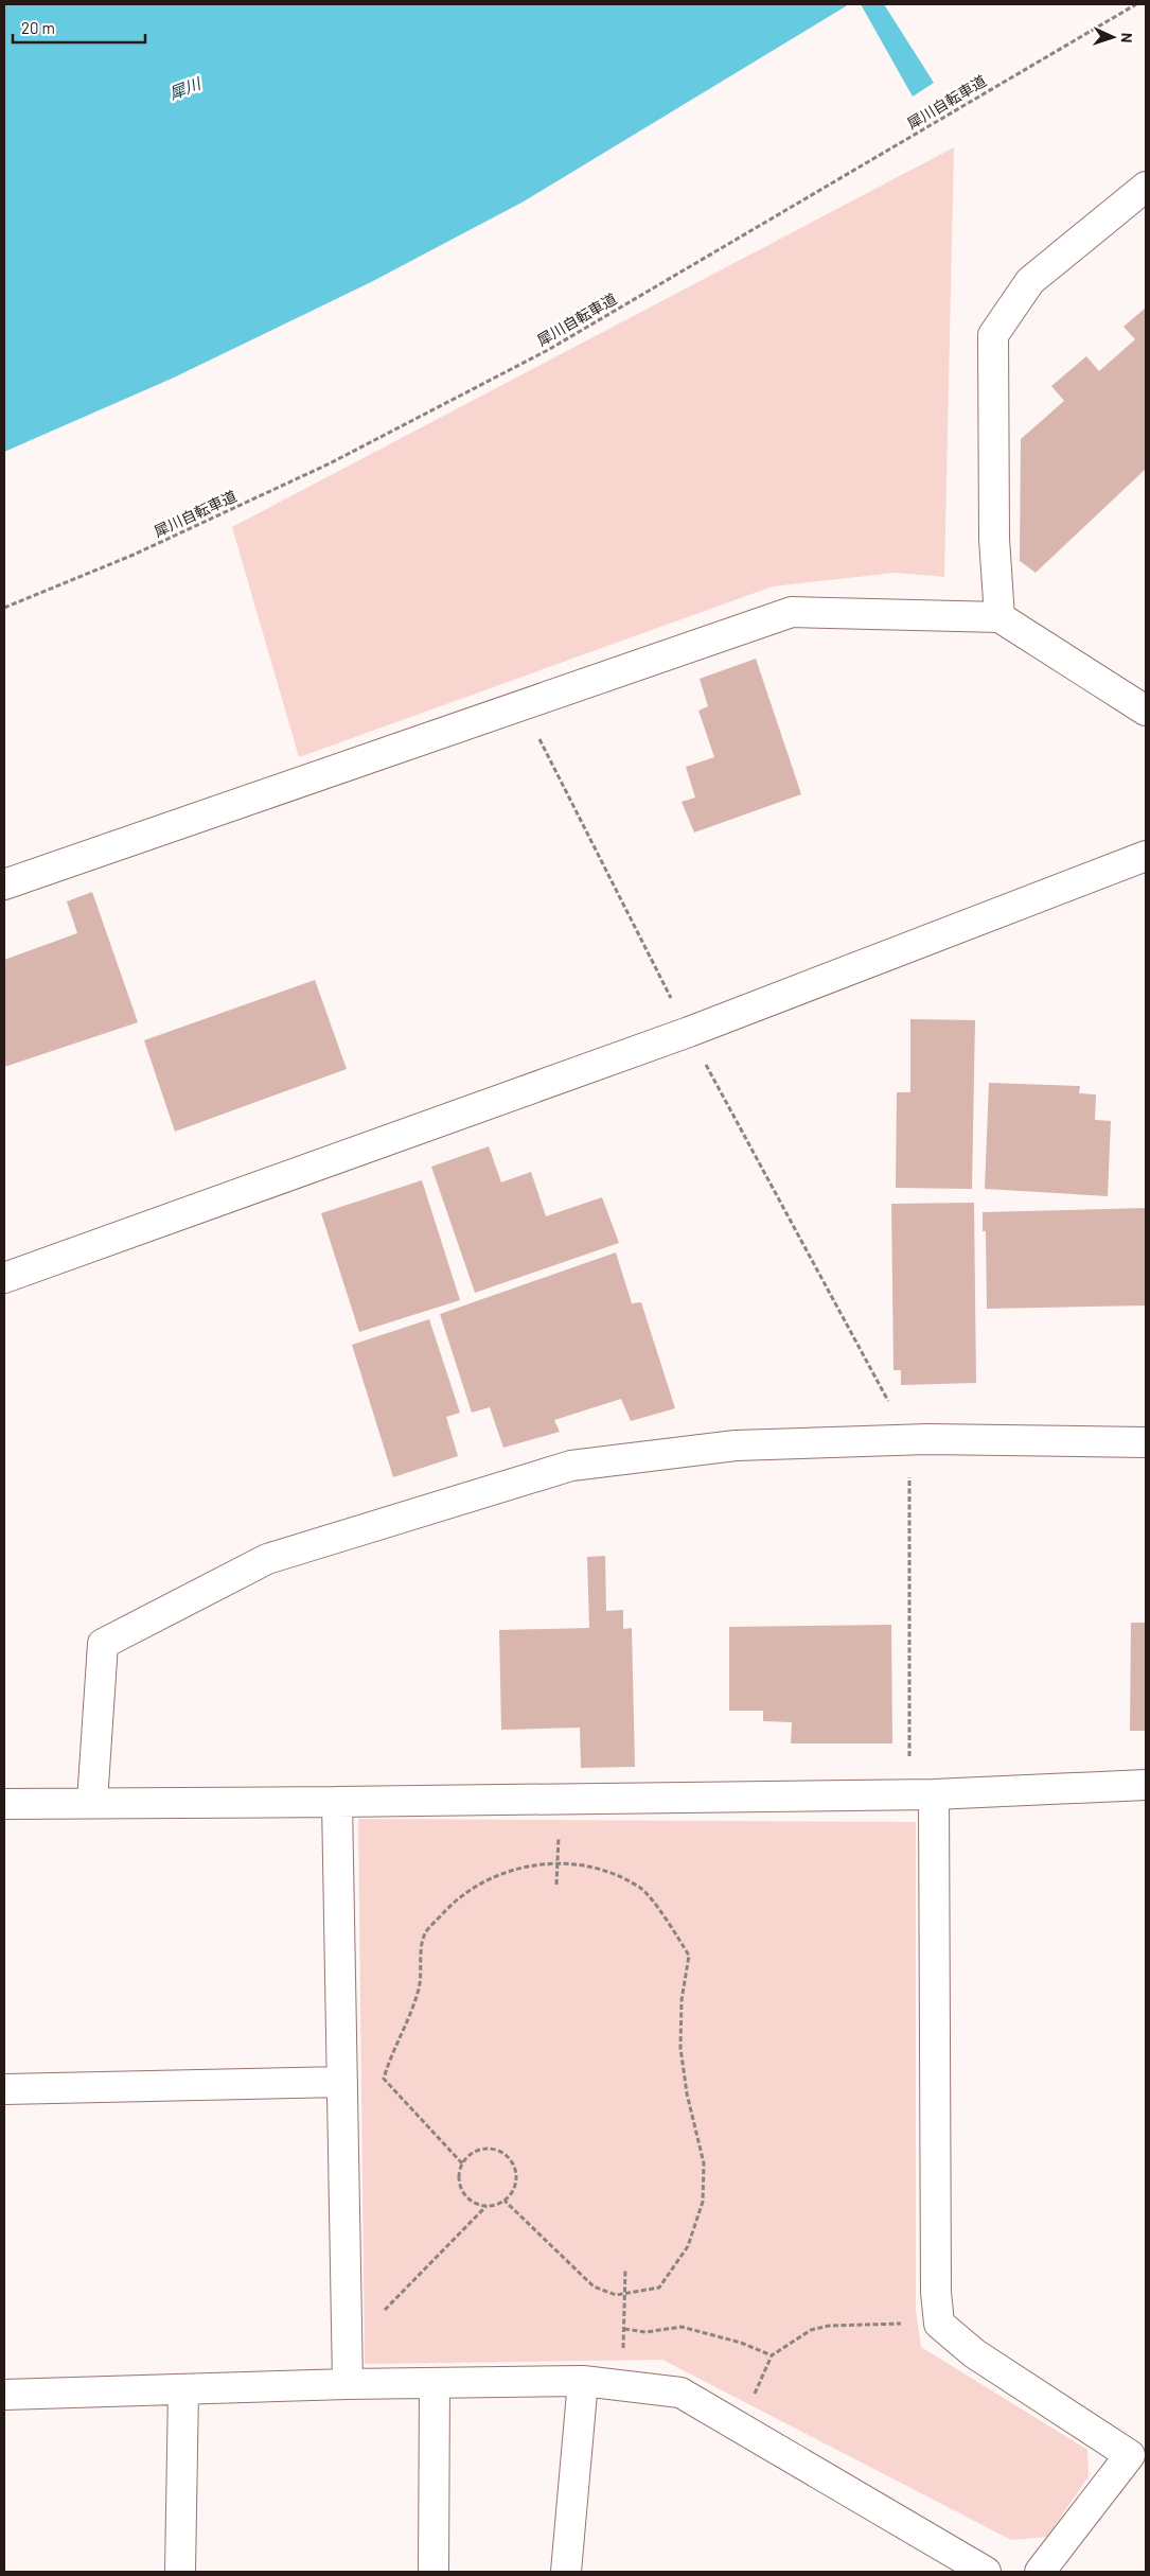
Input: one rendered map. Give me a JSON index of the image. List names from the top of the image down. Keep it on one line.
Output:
{"streets":{"path":["犀川自転車道"]},"water":["犀川"],"scale_bar":"20 m","north":"right"}
